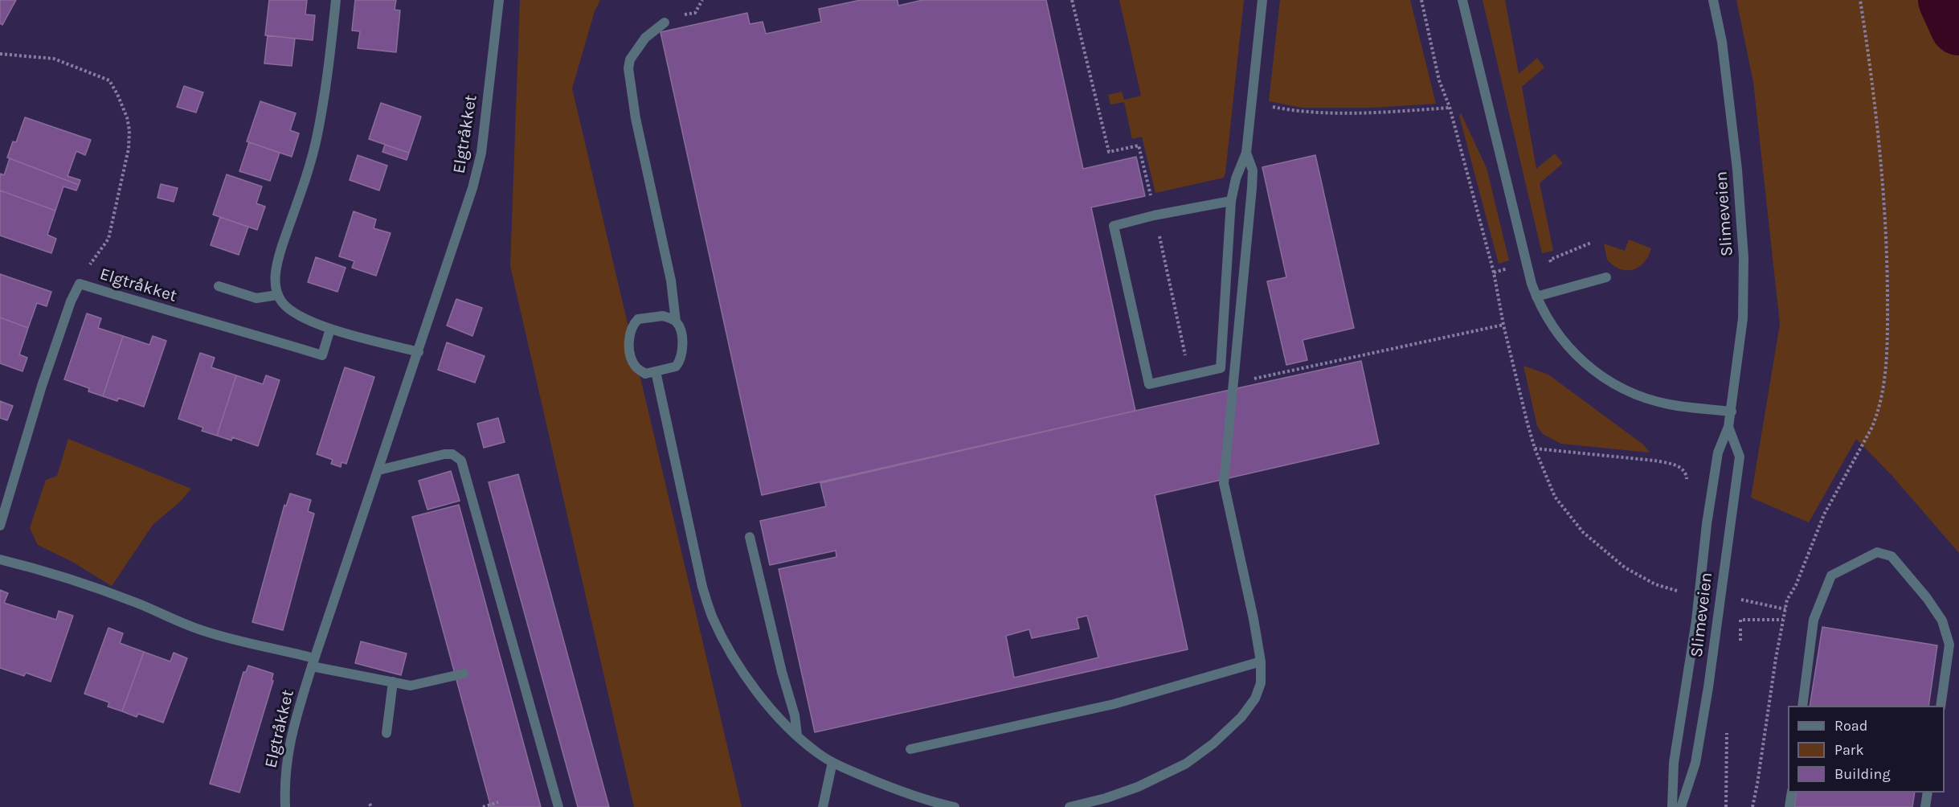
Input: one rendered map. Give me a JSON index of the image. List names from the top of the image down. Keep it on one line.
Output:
{"streets":{"street":["Elgtråkket","Slimeveien"]},"legend":["Road","Park","Building"]}
